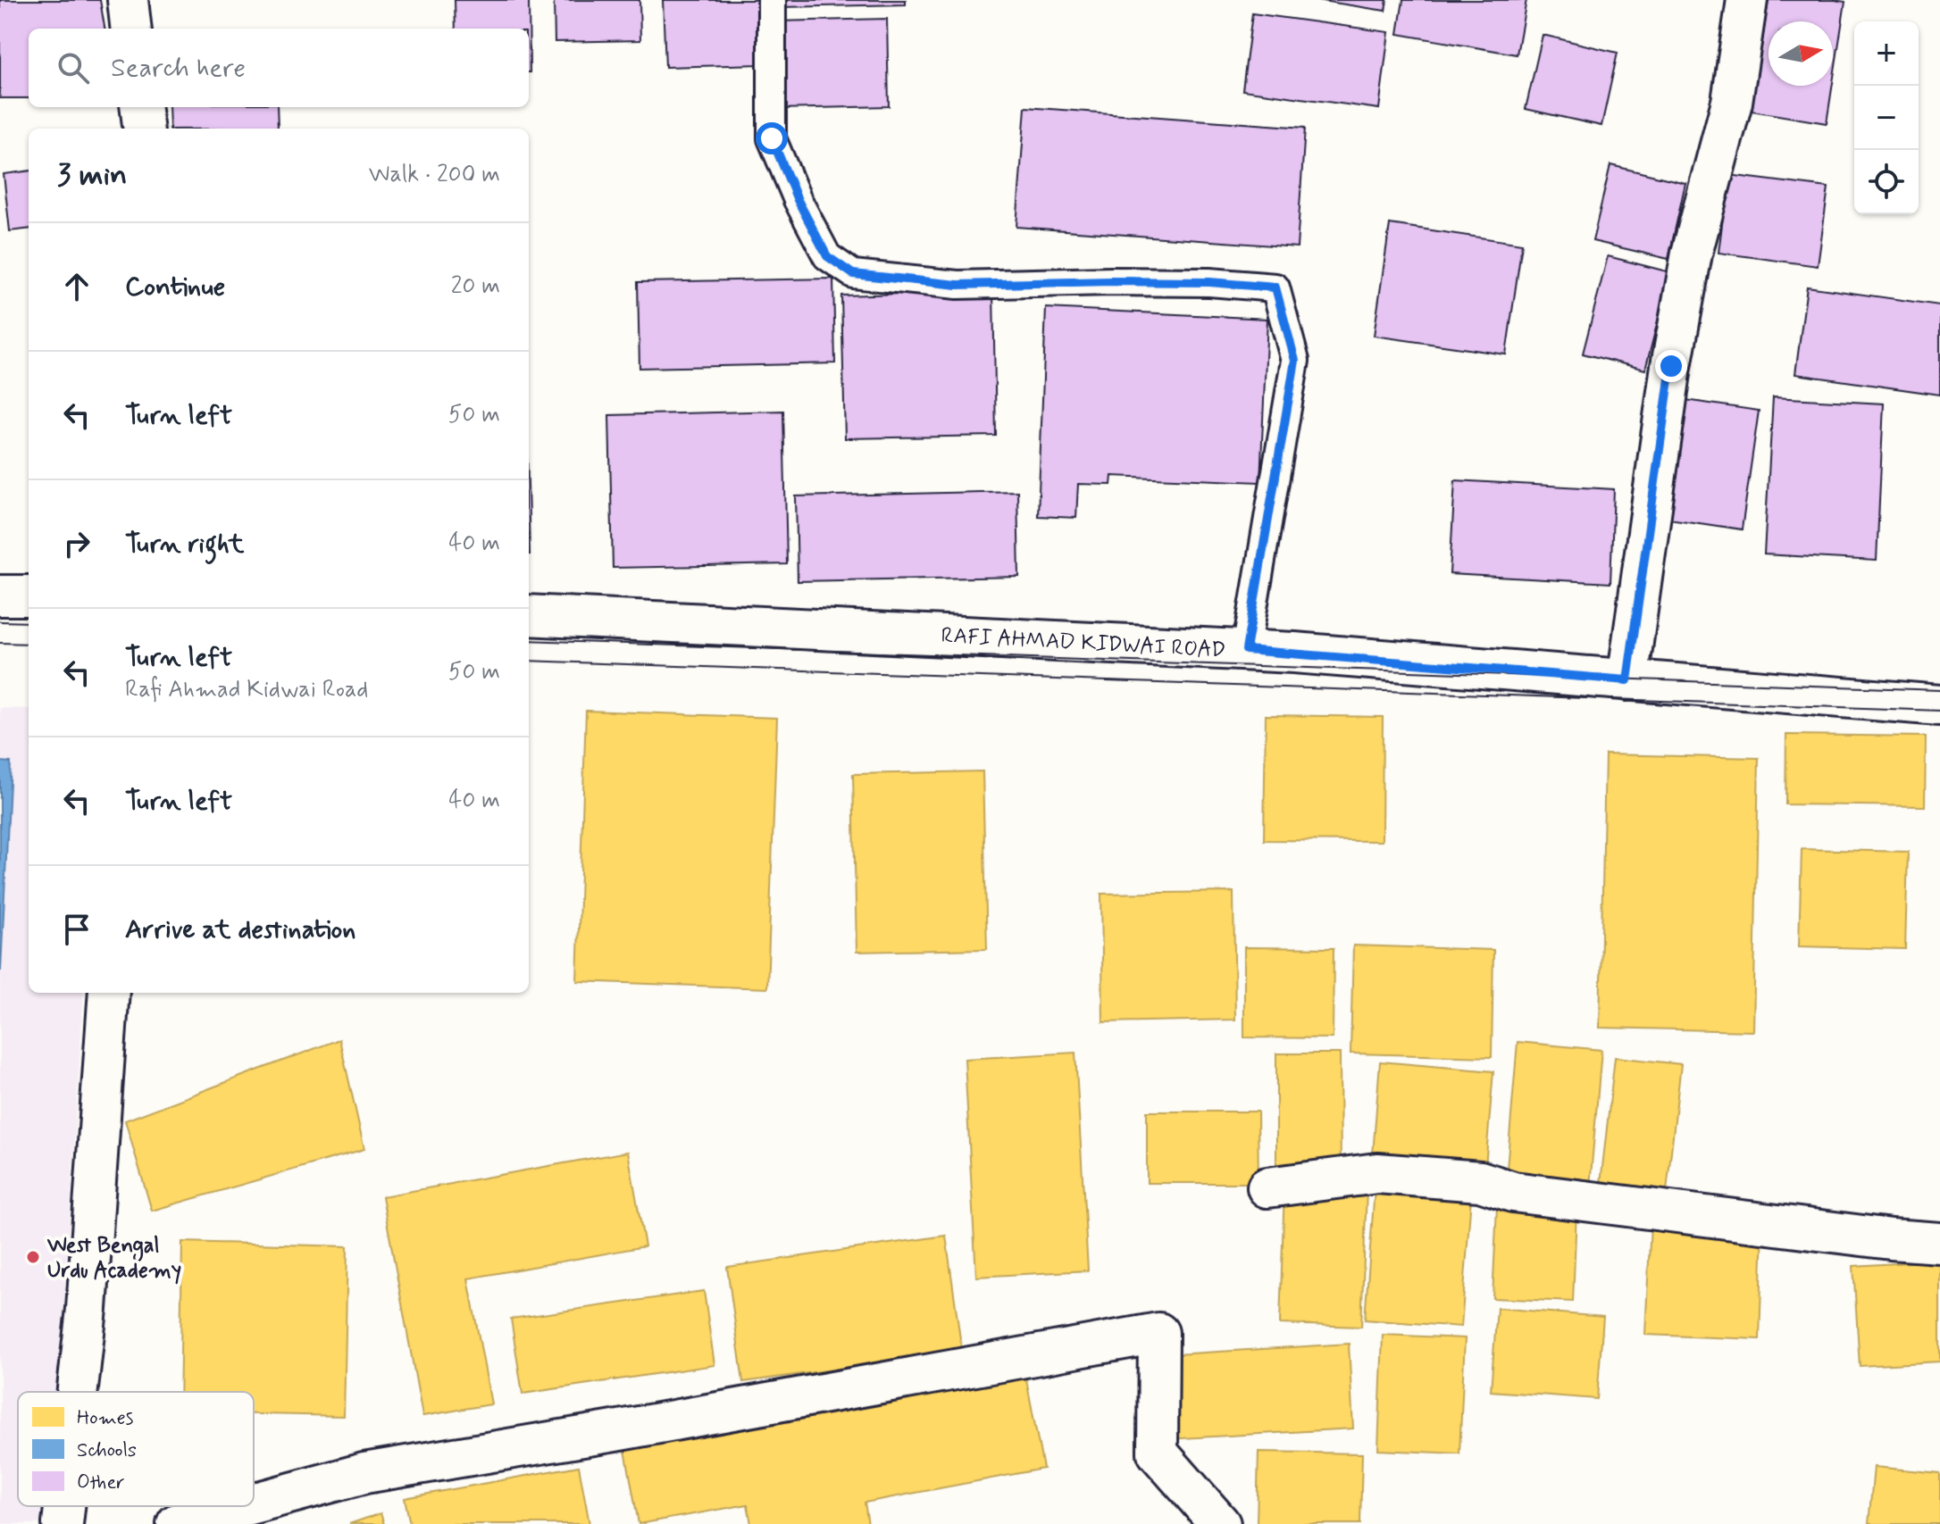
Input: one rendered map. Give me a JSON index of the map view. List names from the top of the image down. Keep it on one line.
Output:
{"streets":{"street":["RAFI AHMAD KIDWAI ROAD"]},"places":["West Bengal Urdu Academy"],"legend":["Homes","Schools","Other"],"north":"right","page":{"map_buttons":["+","−"],"search":"Search here","heading":["3 min","Walk · 200 m"],"list":[["Continue","20 m"],["Turn left","50 m"],["Turn right","40 m"],["Turn left","Rafi Ahmad Kidwai Road","50 m"],["Turn left","40 m"],"Arrive at destination"]}}
